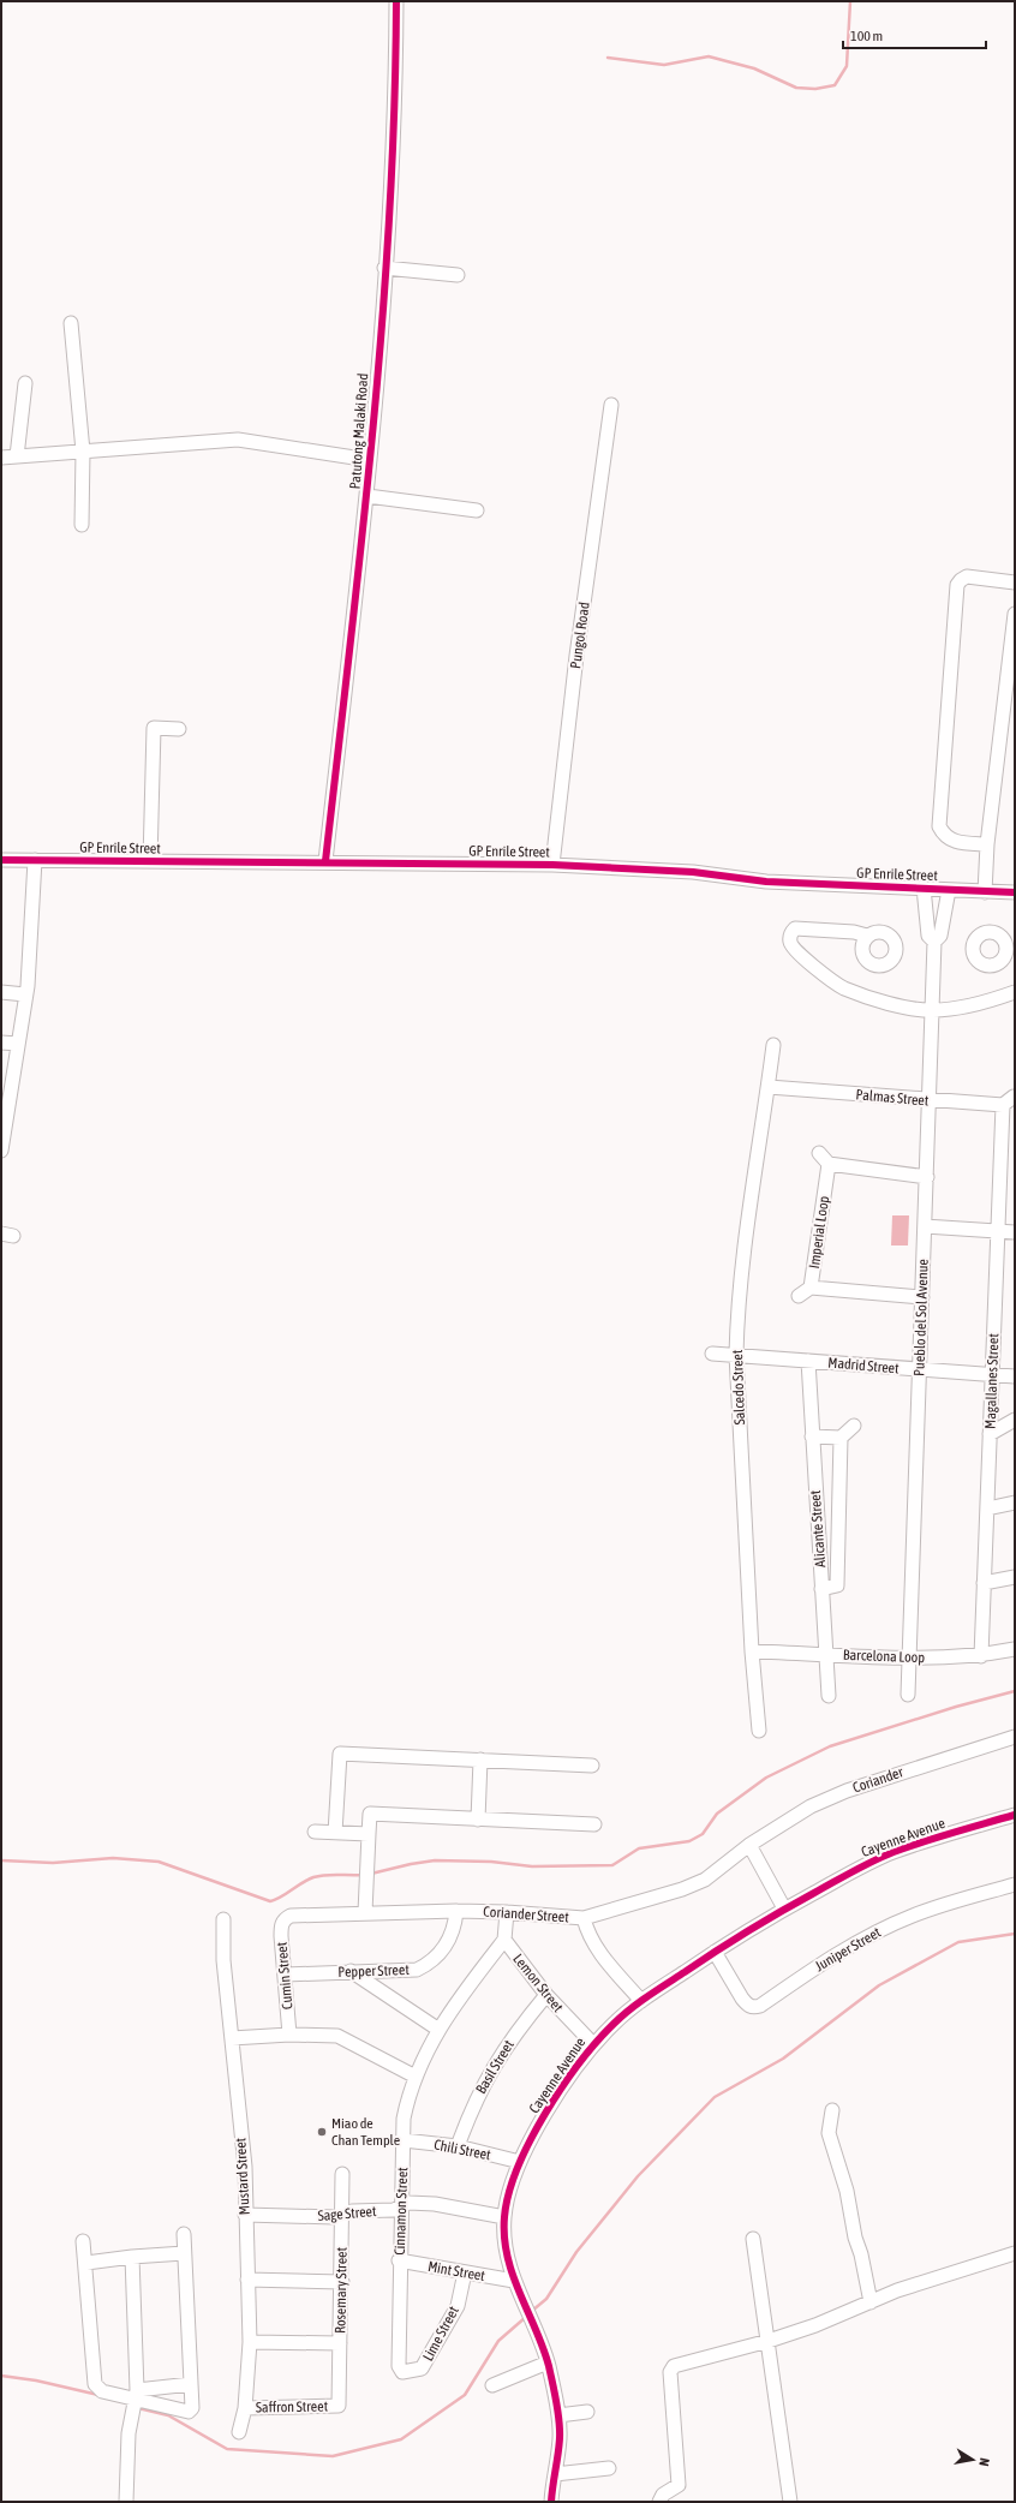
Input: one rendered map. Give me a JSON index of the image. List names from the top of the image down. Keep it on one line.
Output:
{"streets":{"street":["Patutong Malaki Road","Pungol Road","GP Enrile Street","Palmas Street","Imperial Loop","Pueblo del Sol Avenue","Madrid Street","Magallanes Street","Salcedo Street","Alicante Street","Barcelona Loop","Coriander","Cayenne Avenue","Coriander Street","Juniper Street","Pepper Street","Cumin Street","Lemon Street","Basil Street","Chili Street","Mustard Street","Cinnamon Street","Sage Street","Mint Street","Rosemary Street","Lime Street","Saffron Street"]},"crossings":[["Patutong Malaki Road","GP Enrile Street"],["Pungol Road","GP Enrile Street"],["GP Enrile Street","Pueblo del Sol Avenue"],["Palmas Street","Pueblo del Sol Avenue"],["Palmas Street","Magallanes Street"],["Palmas Street","Salcedo Street"],["Imperial Loop","Pueblo del Sol Avenue"],["Pueblo del Sol Avenue","Madrid Street"],["Pueblo del Sol Avenue","Barcelona Loop"],["Madrid Street","Magallanes Street"],["Madrid Street","Salcedo Street"],["Madrid Street","Alicante Street"],["Magallanes Street","Barcelona Loop"],["Salcedo Street","Barcelona Loop"],["Alicante Street","Barcelona Loop"],["Coriander","Coriander Street"],["Cayenne Avenue","Juniper Street"],["Cayenne Avenue","Lemon Street"],["Cayenne Avenue","Chili Street"],["Cayenne Avenue","Sage Street"],["Cayenne Avenue","Mint Street"],["Coriander Street","Pepper Street"],["Coriander Street","Cumin Street"],["Coriander Street","Lemon Street"],["Pepper Street","Cumin Street"],["Lemon Street","Basil Street"],["Lemon Street","Cinnamon Street"],["Basil Street","Chili Street"],["Chili Street","Cinnamon Street"],["Mustard Street","Sage Street"],["Mustard Street","Saffron Street"],["Cinnamon Street","Sage Street"],["Cinnamon Street","Mint Street"],["Cinnamon Street","Lime Street"],["Sage Street","Rosemary Street"],["Mint Street","Lime Street"],["Rosemary Street","Saffron Street"]],"places":["Miao de Chan Temple"],"scale_bar":"100 m","north":"right"}
